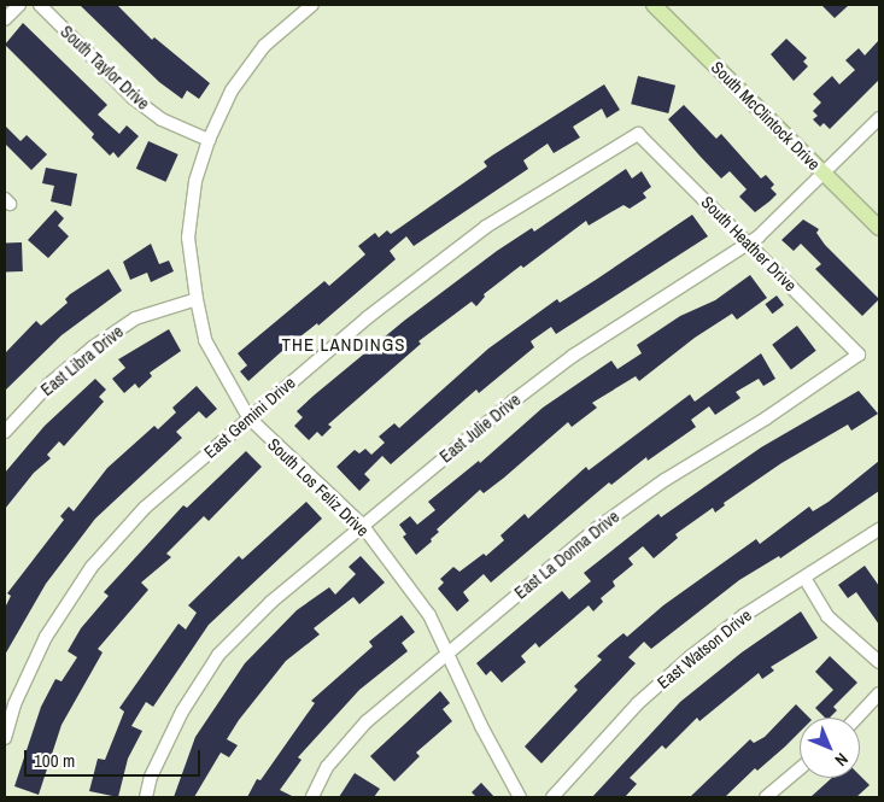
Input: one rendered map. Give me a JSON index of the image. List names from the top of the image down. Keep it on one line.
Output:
{"streets":{"main road":["South McClintock Drive"],"street":["South Taylor Drive","South Heather Drive","East Libra Drive","East Gemini Drive","East Julie Drive","South Los Feliz Drive","East La Donna Drive","East Watson Drive"]},"crossings":[["South McClintock Drive","East Julie Drive"],["South Heather Drive","East Gemini Drive"],["South Heather Drive","East Julie Drive"],["South Heather Drive","East La Donna Drive"],["East Libra Drive","South Los Feliz Drive"],["East Gemini Drive","South Los Feliz Drive"],["East Julie Drive","South Los Feliz Drive"],["South Los Feliz Drive","East La Donna Drive"]],"districts":["THE LANDINGS"],"scale_bar":"100 m","north":"bottom right"}
